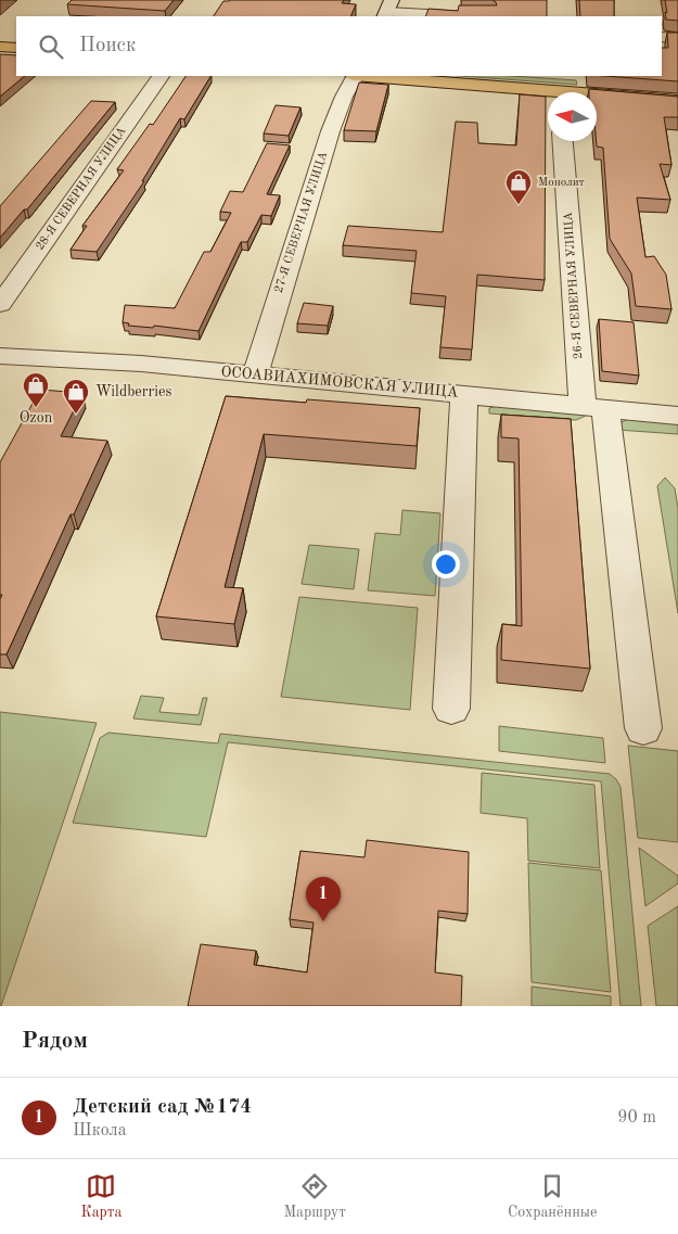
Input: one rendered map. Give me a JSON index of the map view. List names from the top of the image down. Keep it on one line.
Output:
{"streets":{"street":["28-Я СЕВЕРНАЯ УЛИЦА","27-Я СЕВЕРНАЯ УЛИЦА","26-Я СЕВЕРНАЯ УЛИЦА","ОСОАВИАХИМОВСКАЯ УЛИЦА"]},"crossings":[["27-Я СЕВЕРНАЯ УЛИЦА","ОСОАВИАХИМОВСКАЯ УЛИЦА"],["26-Я СЕВЕРНАЯ УЛИЦА","ОСОАВИАХИМОВСКАЯ УЛИЦА"]],"places":{"shop":["Монолит","Ozon","Wildberries"]},"north":"left","page":{"search":"Поиск","pins":"1","heading":"Рядом","list":[{"mark":"1","name":"Детский сад №174","note":"Школа","value":"90 m"}],"nav":["Карта","Маршрут","Сохранённые"]}}
